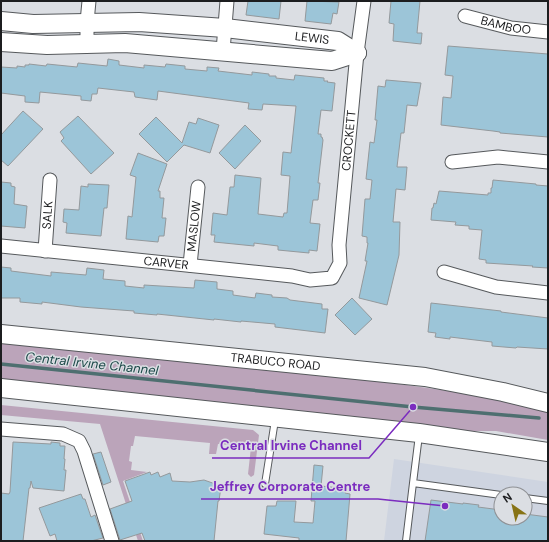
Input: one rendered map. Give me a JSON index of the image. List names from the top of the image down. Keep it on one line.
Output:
{"streets":{"main road":["LEWIS","TRABUCO ROAD"],"street":["BAMBOO","CROCKETT","SALK","MASLOW","CARVER"]},"crossings":[["LEWIS","CROCKETT"],["CROCKETT","CARVER"],["SALK","CARVER"],["MASLOW","CARVER"]],"water":["Central Irvine Channel"],"places":["Central Irvine Channel","Jeffrey Corporate Centre"],"north":"top left"}
